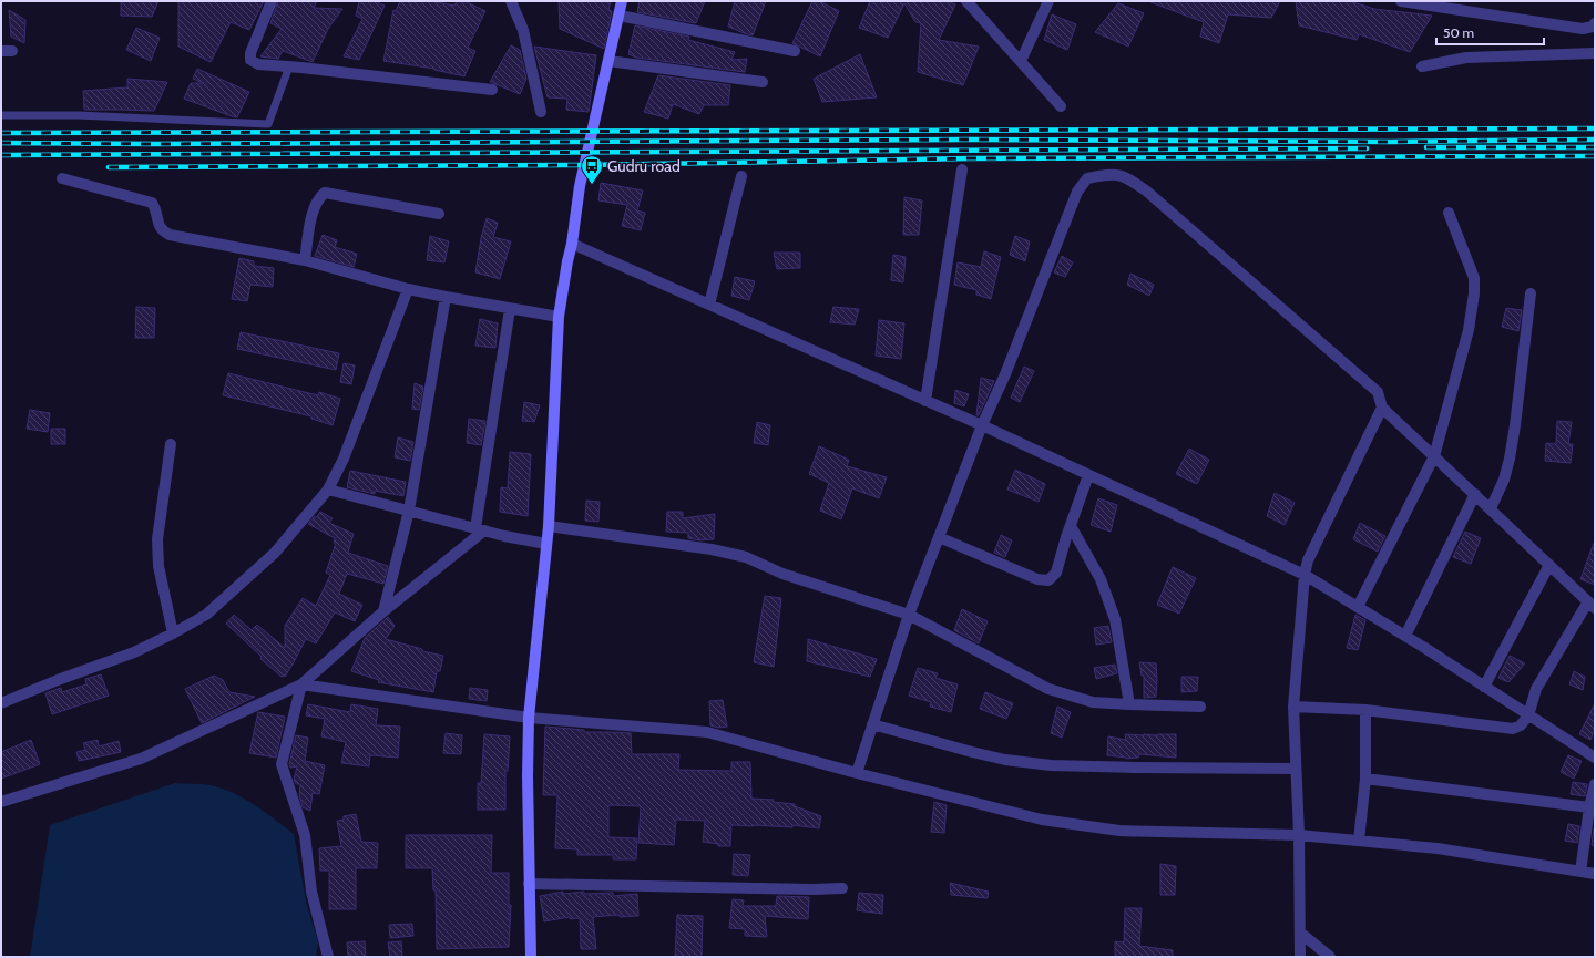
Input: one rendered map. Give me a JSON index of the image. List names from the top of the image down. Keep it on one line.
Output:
{"places":{"bus stop":["Gudru road"]},"scale_bar":"50 m"}
